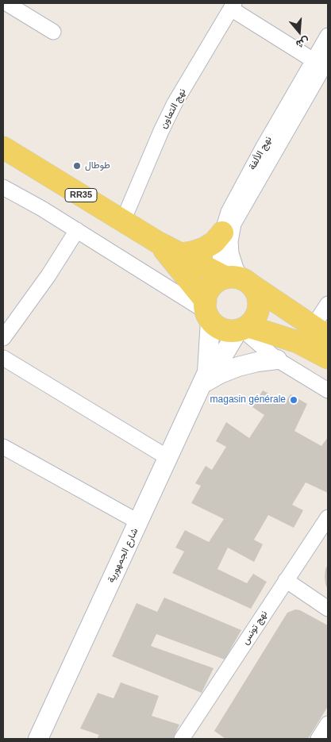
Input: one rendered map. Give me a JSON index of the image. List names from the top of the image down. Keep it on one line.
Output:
{"streets":{"main road":["RR35"],"street":["نهج التعاون","نهج الألفة","شارع الجمهورية","نهج تونس"]},"crossings":[["نهج التعاون","RR35"],["نهج الألفة","RR35"]],"places":["طوطال","magasin générale"],"north":"bottom"}
